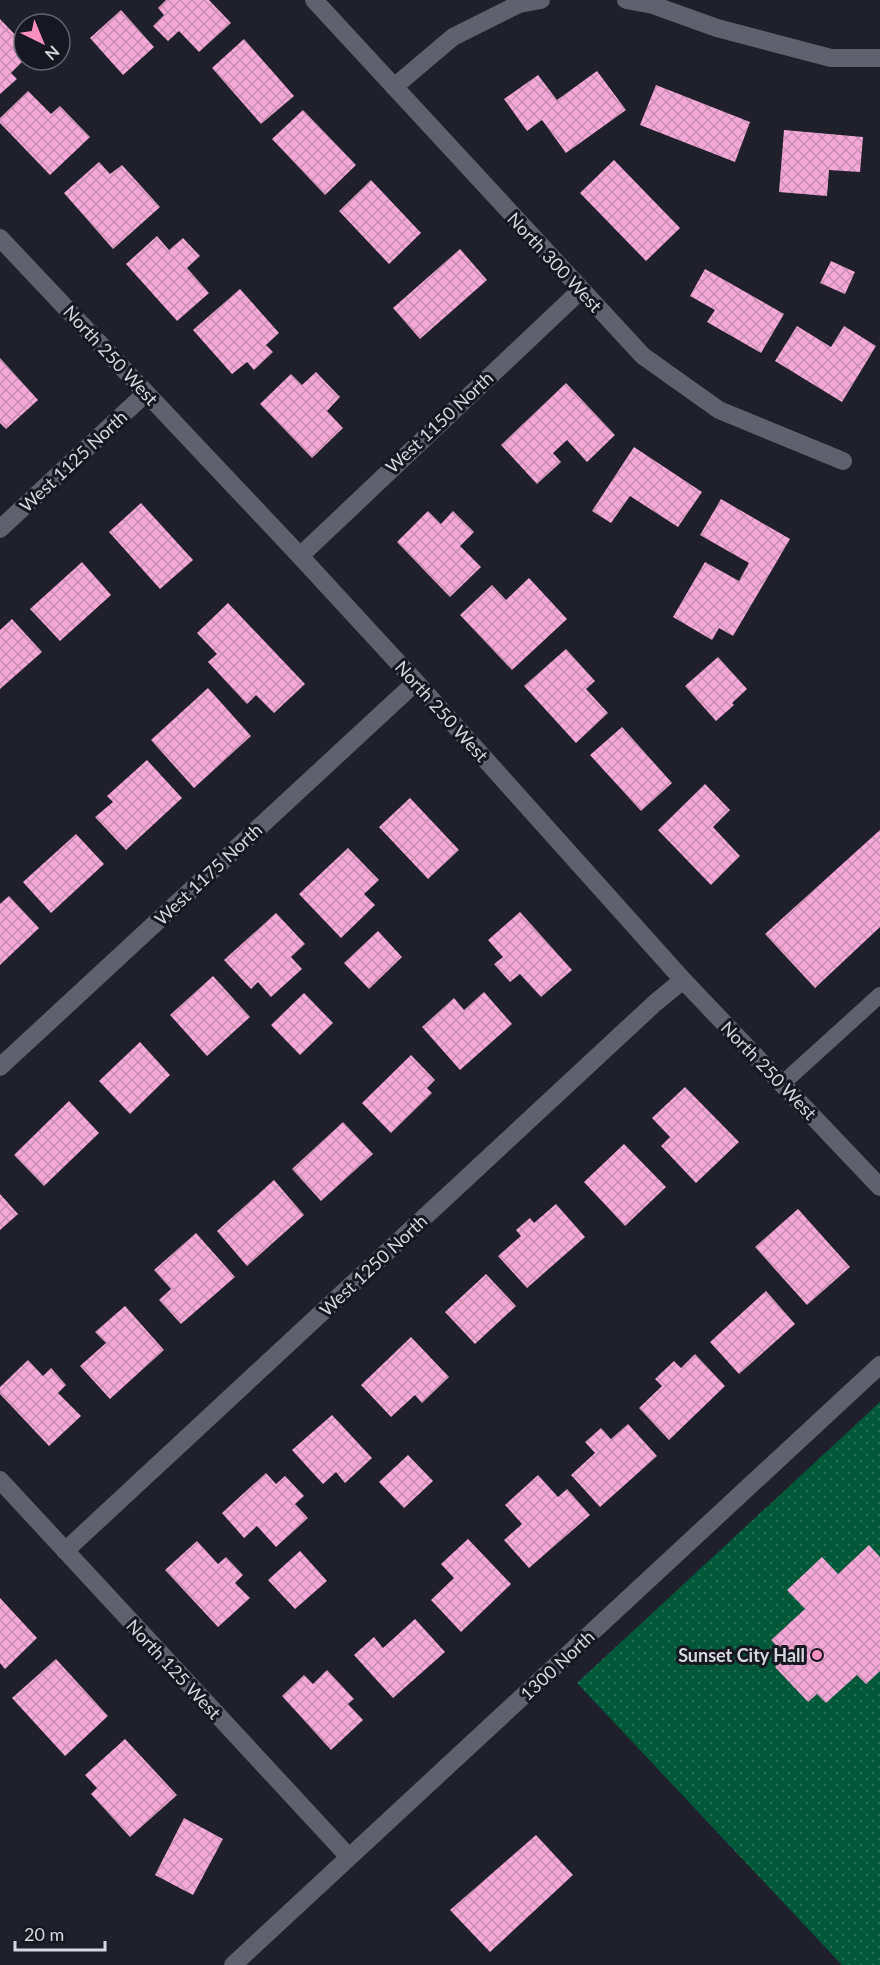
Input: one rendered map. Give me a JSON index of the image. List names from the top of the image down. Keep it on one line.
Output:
{"streets":{"street":["North 300 West","North 250 West","West 1150 North","West 1125 North","West 1175 North","West 1250 North","1300 North","North 125 West"]},"crossings":[["North 300 West","West 1150 North"],["North 250 West","West 1150 North"],["North 250 West","West 1125 North"],["North 250 West","West 1175 North"],["North 250 West","West 1250 North"],["West 1250 North","North 125 West"],["1300 North","North 125 West"]],"places":["Sunset City Hall"],"scale_bar":"20 m","north":"bottom right"}
